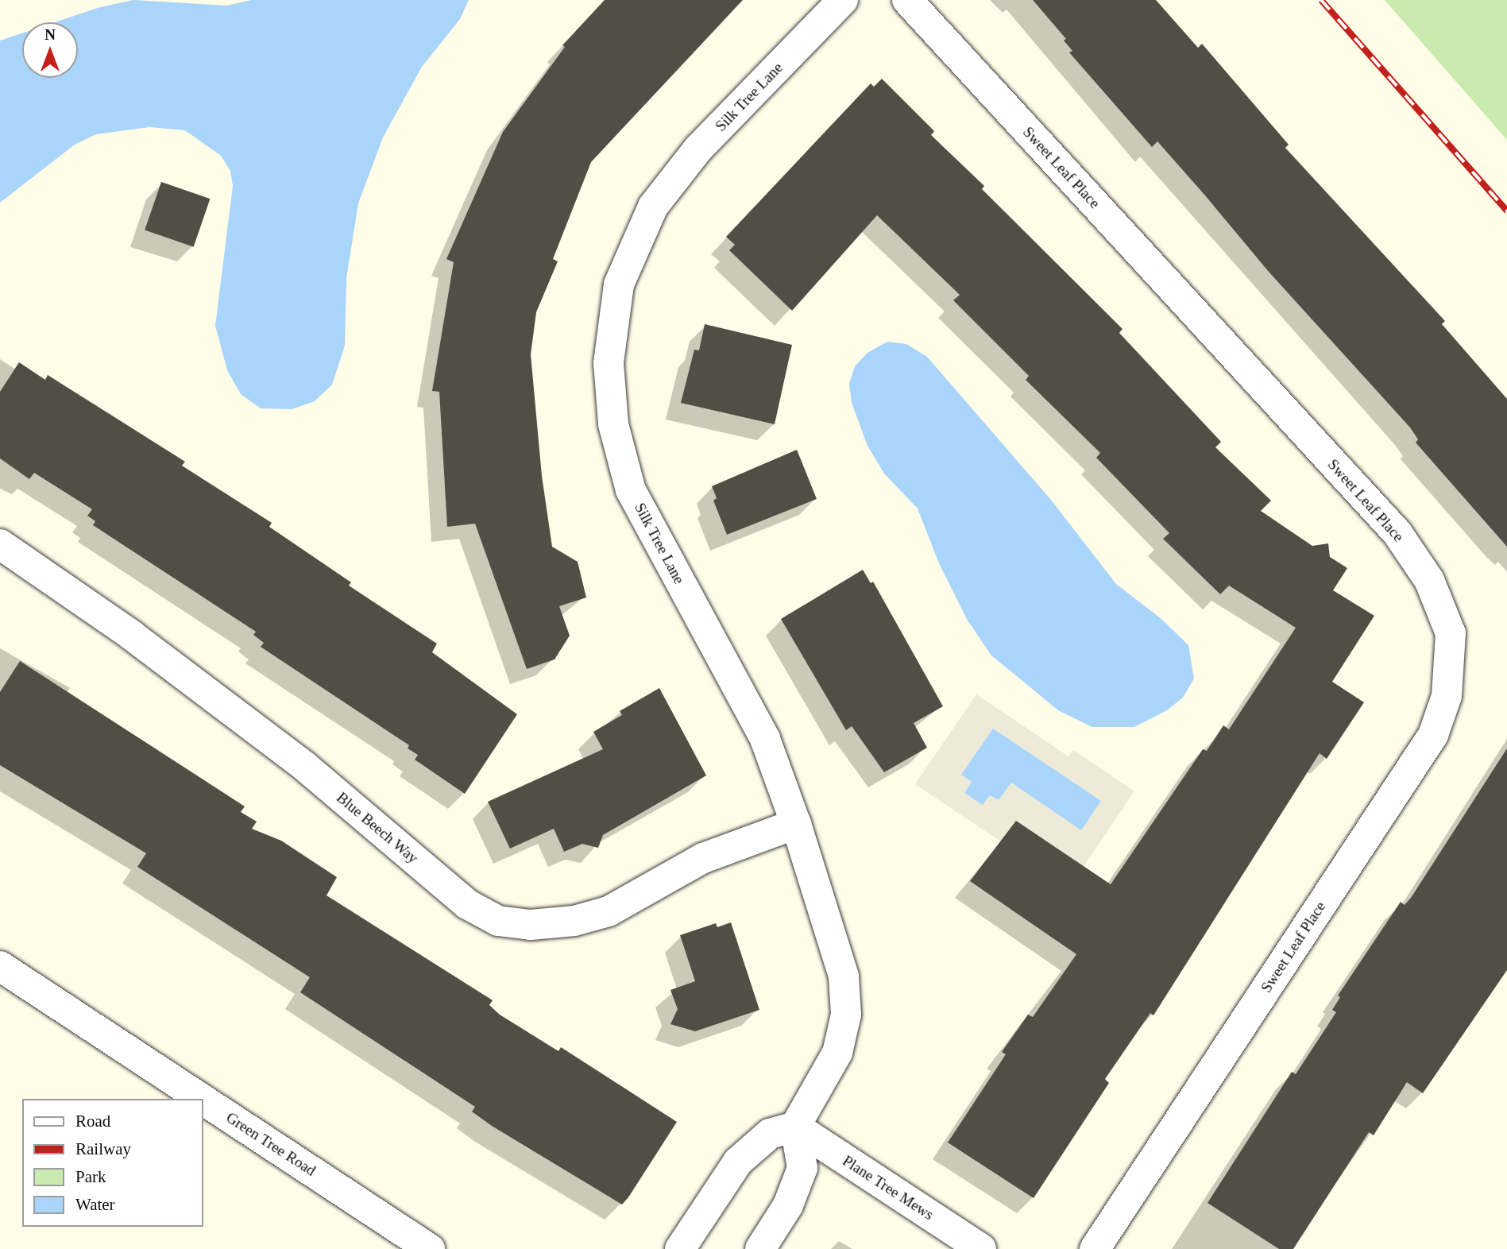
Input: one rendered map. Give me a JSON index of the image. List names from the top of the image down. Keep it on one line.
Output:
{"streets":{"street":["Silk Tree Lane","Sweet Leaf Place","Blue Beech Way","Green Tree Road","Plane Tree Mews"]},"crossings":[["Silk Tree Lane","Blue Beech Way"],["Silk Tree Lane","Plane Tree Mews"]],"legend":["Road","Railway","Park","Water"],"north":"top"}
